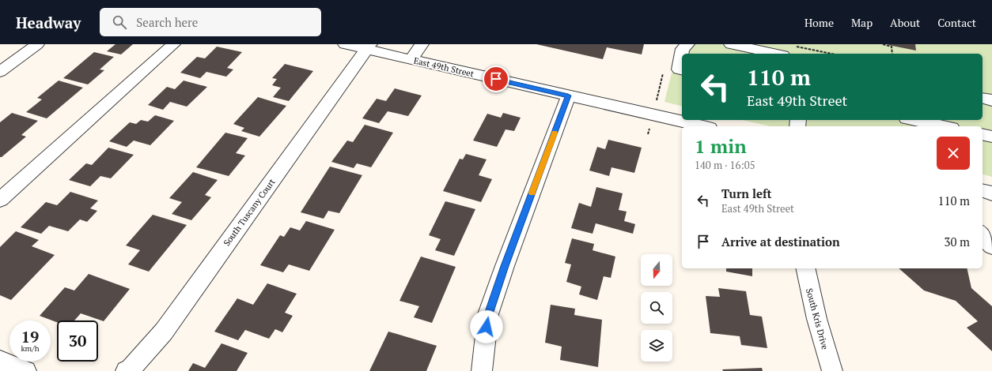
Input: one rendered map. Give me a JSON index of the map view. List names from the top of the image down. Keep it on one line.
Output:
{"streets":{"street":["East 49th Street","South Tuscany Court","South Kris Drive"]},"crossings":[["East 49th Street","South Tuscany Court"]],"north":"bottom","page":{"header":"Headway","search":"Search here","nav":["Home","Map","About","Contact"],"turn":["110 m","East 49th Street"],"heading":["1 min","140 m · 16:05"],"list":[{"name":"Turn left","note":"East 49th Street","value":"110 m"},{"name":"Arrive at destination","value":"30 m"}],"speed":"19 km/h","limit":"30"}}
